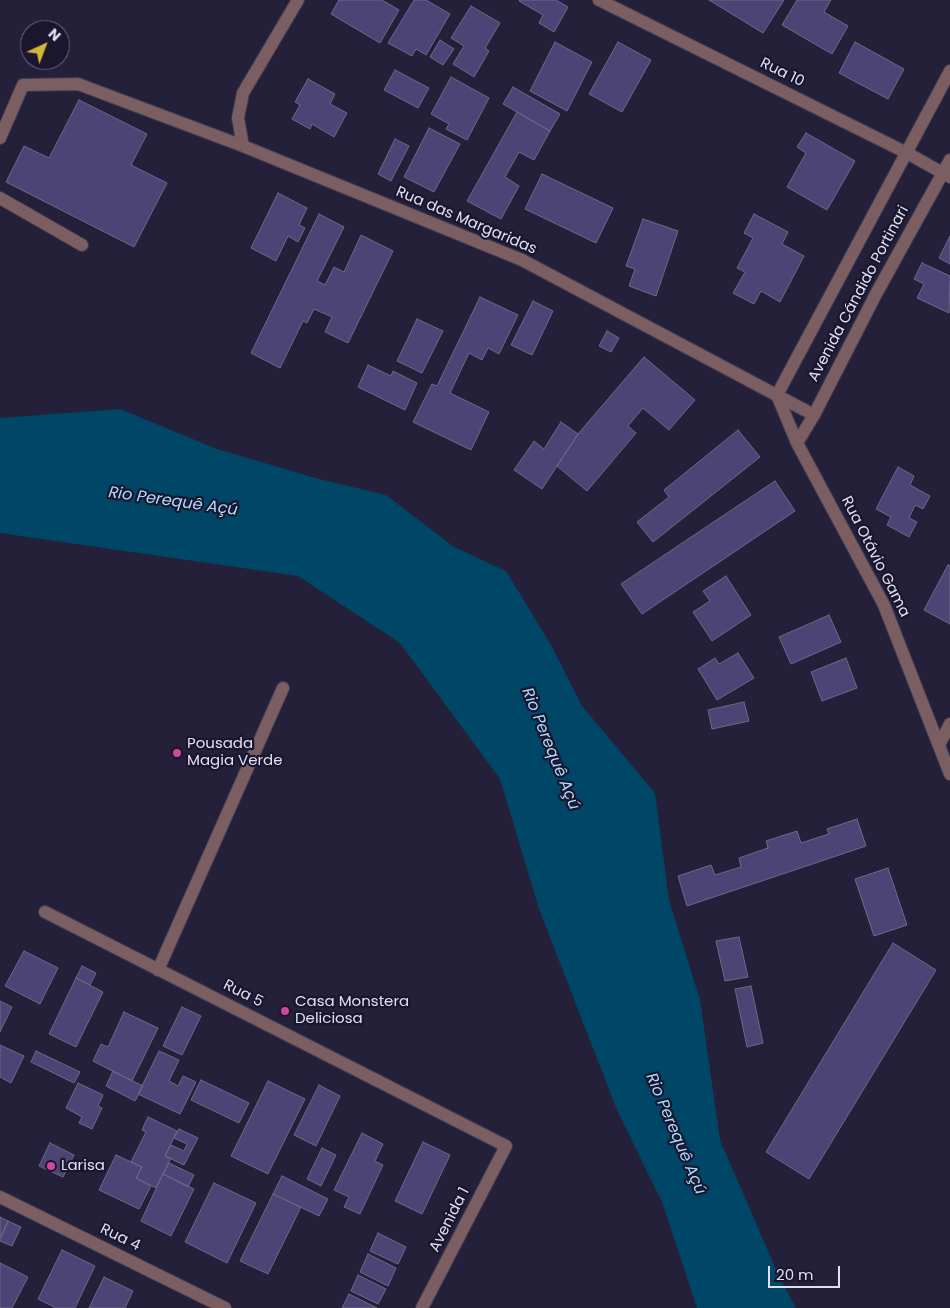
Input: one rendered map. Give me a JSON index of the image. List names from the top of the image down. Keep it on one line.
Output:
{"streets":{"street":["Rua 10","Rua das Margaridas","Avenida Cándido Portinari","Rua Otávio Gama","Rua 5","Avenida 1","Rua 4"]},"crossings":[["Rua 10","Avenida Cándido Portinari"],["Rua das Margaridas","Avenida Cándido Portinari"],["Rua das Margaridas","Rua Otávio Gama"],["Avenida Cándido Portinari","Rua Otávio Gama"],["Rua 5","Avenida 1"]],"water":["Rio Perequê Açú"],"places":["Pousada Magia Verde","Casa Monstera Deliciosa","Larisa"],"scale_bar":"20 m","north":"top right"}
